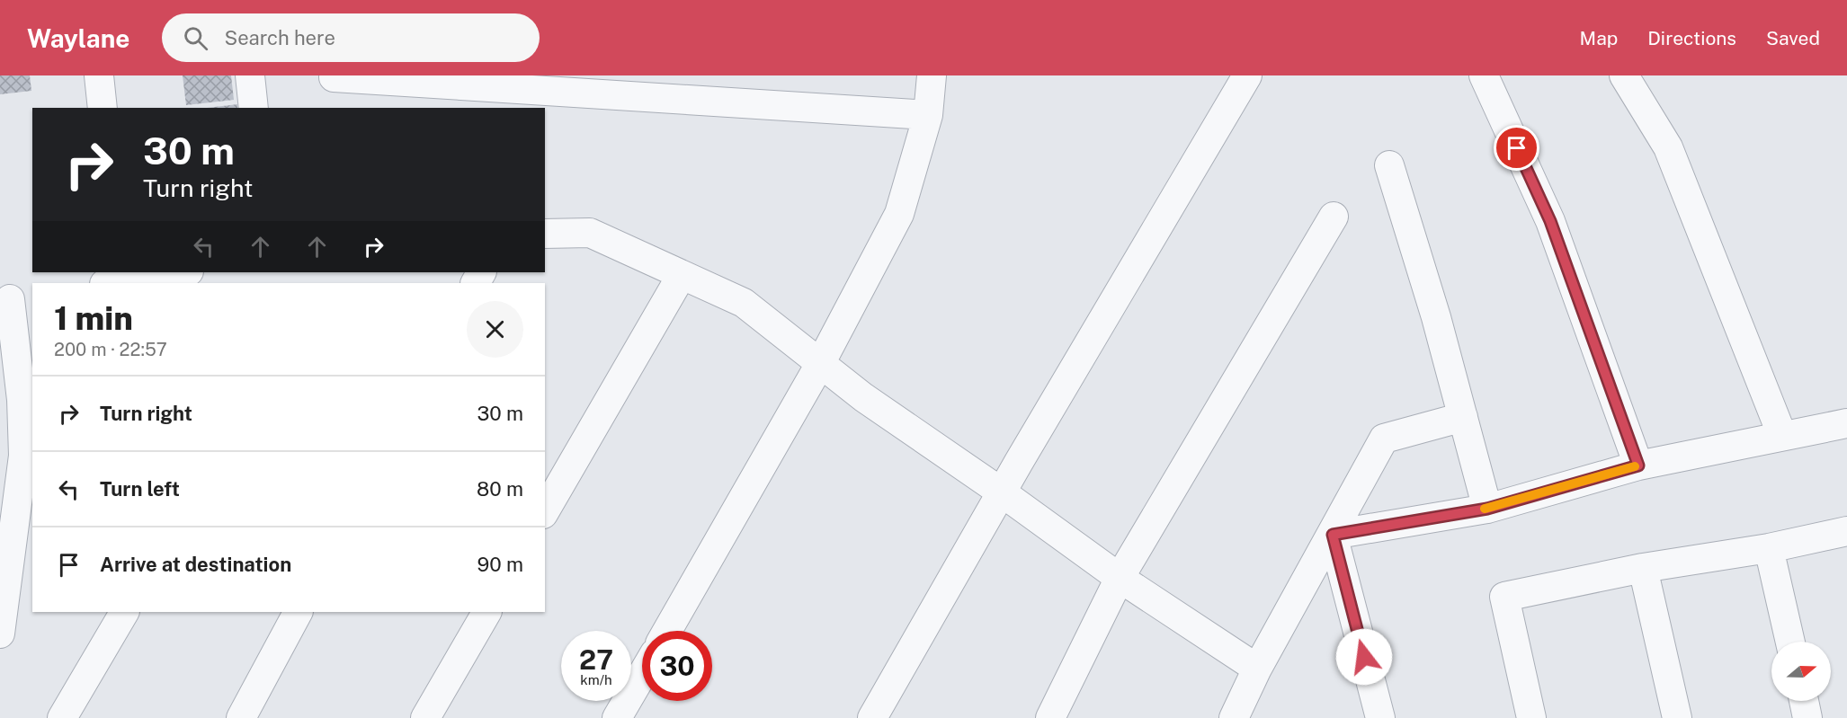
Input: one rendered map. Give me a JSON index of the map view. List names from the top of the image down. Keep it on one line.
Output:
{"north":"right","page":{"header":"Waylane","search":"Search here","nav":["Map","Directions","Saved"],"turn":["30 m","Turn right"],"heading":["1 min","200 m · 22:57"],"list":[{"name":"Turn right","value":"30 m"},{"name":"Turn left","value":"80 m"},{"name":"Arrive at destination","value":"90 m"}],"speed":"27 km/h","limit":"30"}}
